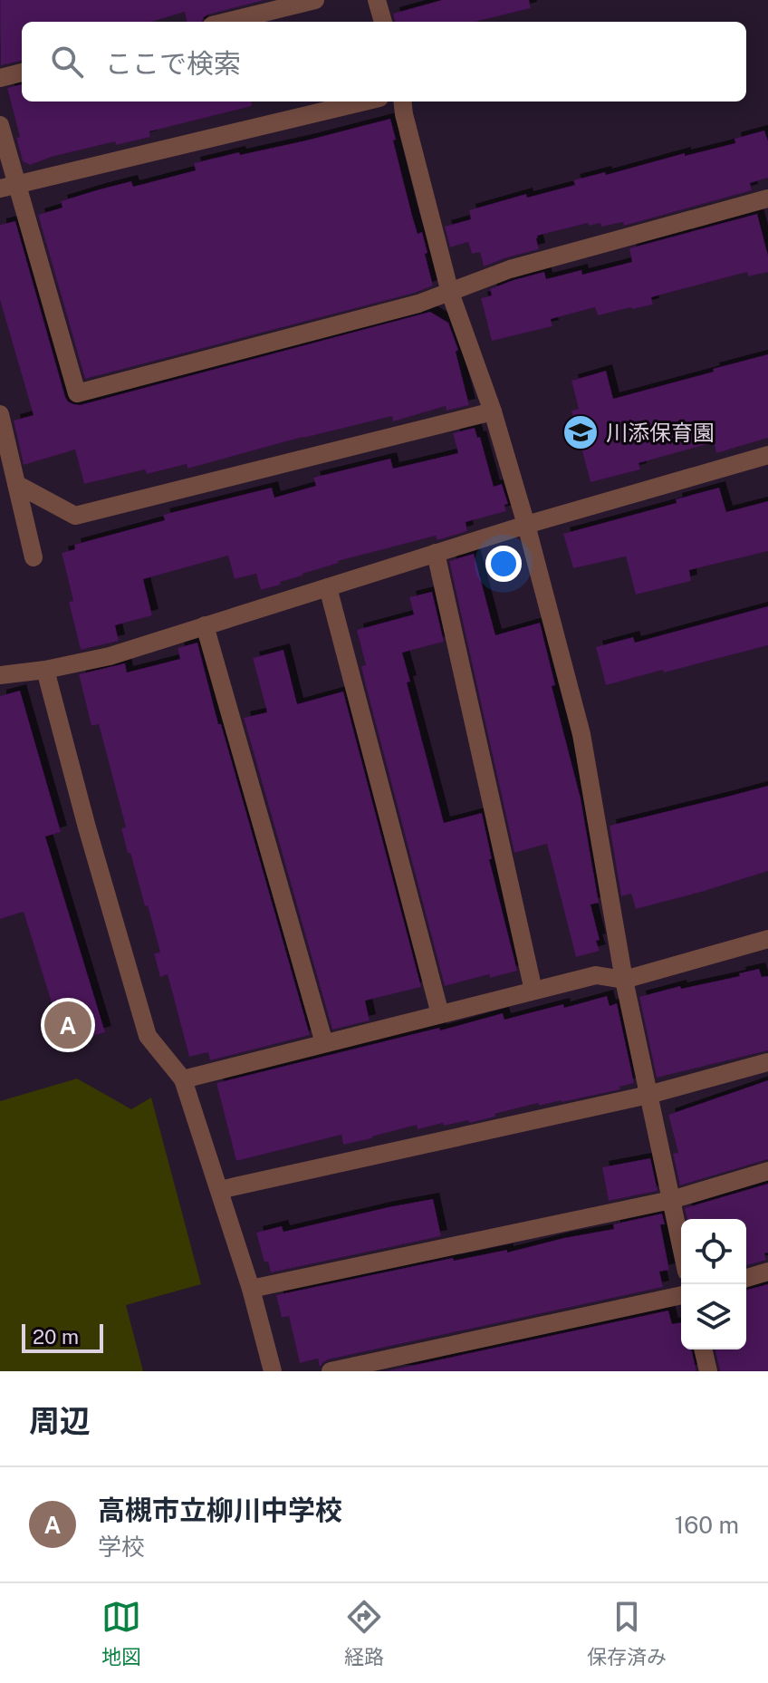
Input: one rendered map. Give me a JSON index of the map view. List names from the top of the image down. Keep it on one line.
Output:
{"places":{"school or university":["川添保育園"]},"scale_bar":"20 m","page":{"search":"ここで検索","pins":"A","scale":"20 m","heading":"周辺","list":[{"mark":"A","name":"高槻市立柳川中学校","note":"学校","value":"160 m"}],"nav":["地図","経路","保存済み"]}}
